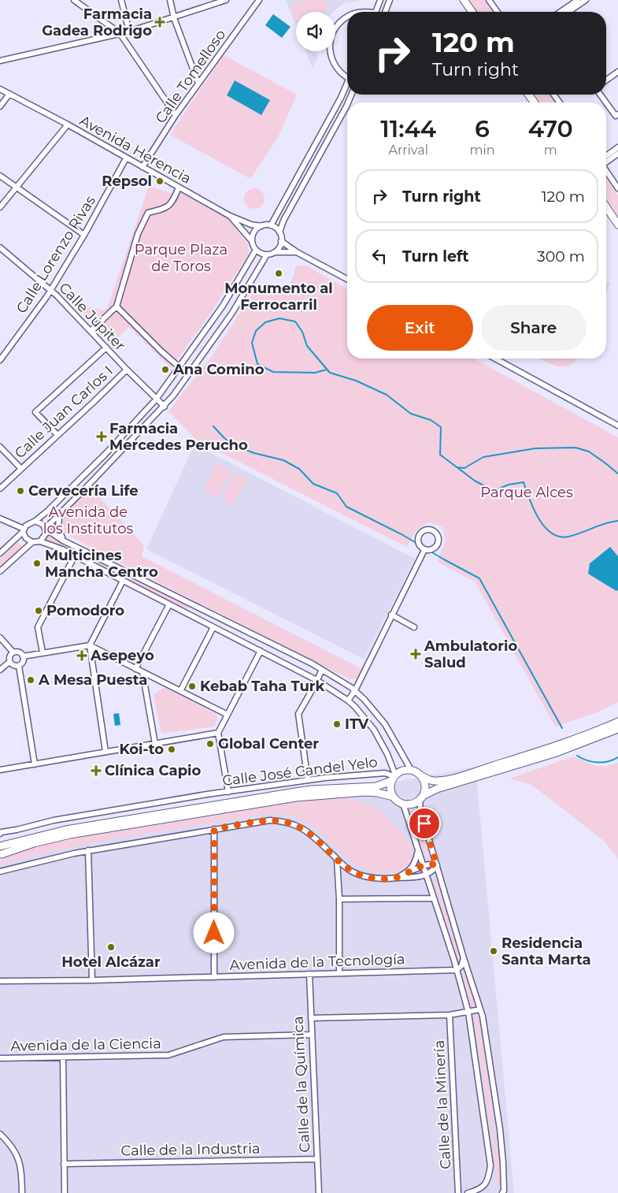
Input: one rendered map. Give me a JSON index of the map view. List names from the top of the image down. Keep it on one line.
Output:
{"streets":{"street":["Calle Tomelloso","Avenida Herencia","Calle Lorenzo Rivas","Calle Júpiter","Calle Juan Carlos I","Calle José Candel Yelo","Avenida de la Tecnología","Avenida de la Ciencia","Calle de la Química","Calle de la Minería","Calle de la Industria"]},"crossings":[["Calle Tomelloso","Avenida Herencia"],["Avenida Herencia","Calle Lorenzo Rivas"],["Calle Lorenzo Rivas","Calle Júpiter"],["Calle Júpiter","Calle Juan Carlos I"],["Avenida de la Tecnología","Calle de la Química"],["Avenida de la Ciencia","Calle de la Química"],["Calle de la Química","Calle de la Industria"]],"parks":["Parque Plaza de Toros","Parque Alces","Avenida de los Institutos"],"places":{"health":["Farmacia Gadea Rodrigo","Farmacia Mercedes Perucho","Ambulatorio Salud","Asepeyo","Clínica Capio"],"other":["Repsol","Monumento al Ferrocarril","Ana Comino","Cervecería Life","Multicines Mancha Centro","Pomodoro","A Mesa Puesta","Kebab Taha Turk","ITV","Global Center","Koi-to","Hotel Alcázar","Residencia Santa Marta"]},"page":{"turn":["120 m","Turn right"],"eta":["11:44","Arrival","6","min","470","m"],"list":[{"name":"Turn right","value":"120 m"},{"name":"Turn left","value":"300 m"}],"buttons":["Exit","Share"]}}
